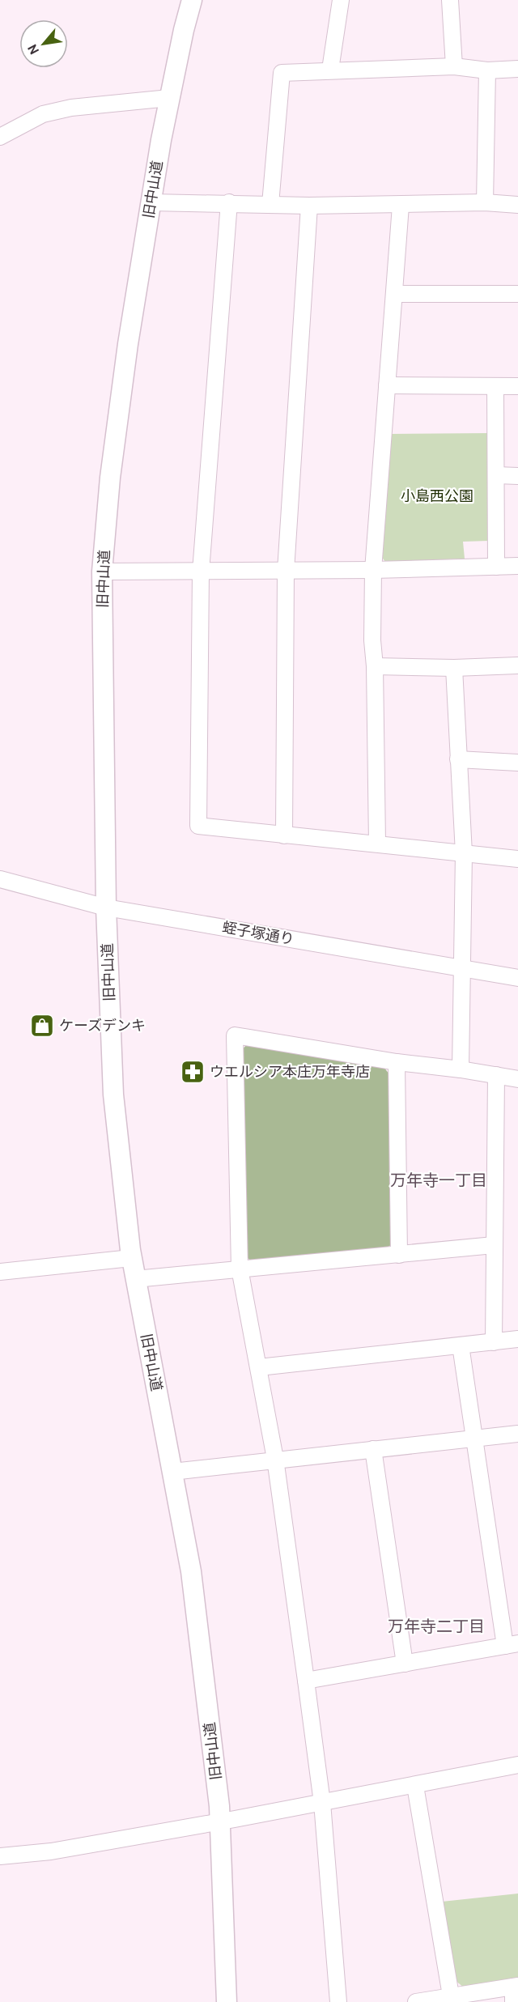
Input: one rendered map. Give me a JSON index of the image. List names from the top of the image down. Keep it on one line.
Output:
{"streets":{"main road":["旧中山道"],"street":["蛭子塚通り"]},"crossings":[["旧中山道","蛭子塚通り"]],"districts":["万年寺一丁目","万年寺二丁目"],"parks":["小島西公園"],"places":{"shop":["ケーズデンキ"],"pharmacy":["ウエルシア本庄万年寺店"]},"north":"bottom left"}
